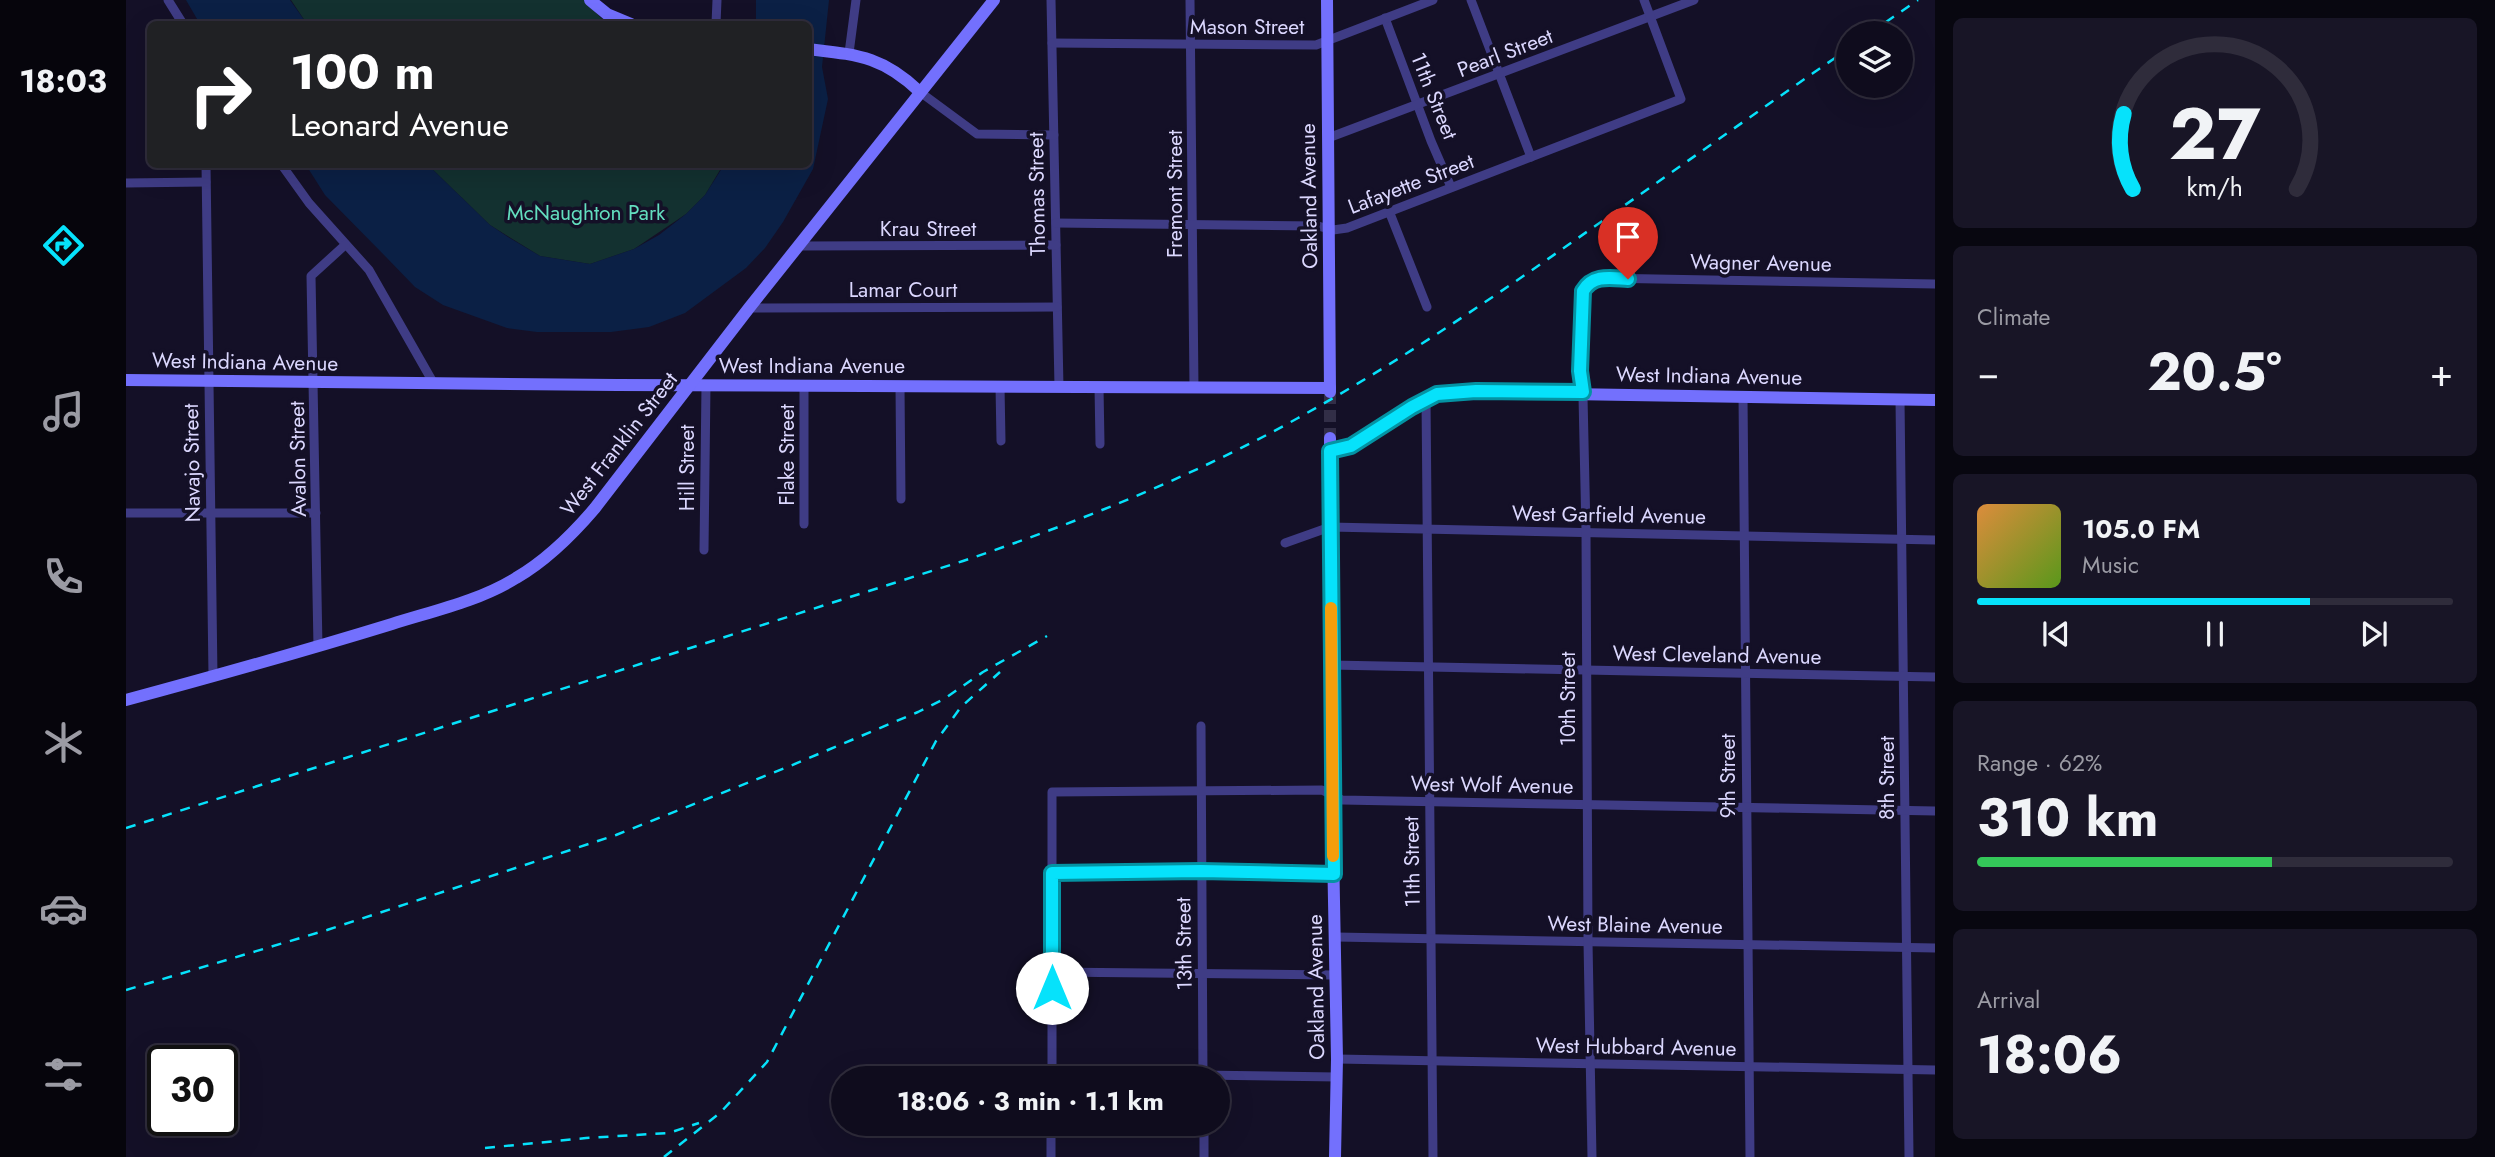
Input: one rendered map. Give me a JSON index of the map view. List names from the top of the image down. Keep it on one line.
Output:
{"streets":{"street":["Mason Street","Pearl Street","11th Street","Lafayette Street","Thomas Street","Fremont Street","Oakland Avenue","Krau Street","Wagner Avenue","Lamar Court","West Indiana Avenue","West Franklin Street","Flake Street","Avalon Street","Navajo Street","Hill Street","West Garfield Avenue","West Cleveland Avenue","10th Street","9th Street","8th Street","West Wolf Avenue","West Blaine Avenue","13th Street","West Hubbard Avenue"]},"crossings":[["Mason Street","11th Street"],["Mason Street","Thomas Street"],["Mason Street","Fremont Street"],["Mason Street","Oakland Avenue"],["Pearl Street","11th Street"],["Pearl Street","Lafayette Street"],["Pearl Street","Oakland Avenue"],["11th Street","Lafayette Street"],["11th Street","West Indiana Avenue"],["11th Street","West Garfield Avenue"],["11th Street","West Cleveland Avenue"],["11th Street","West Wolf Avenue"],["11th Street","West Blaine Avenue"],["11th Street","West Hubbard Avenue"],["Lafayette Street","Thomas Street"],["Lafayette Street","Fremont Street"],["Lafayette Street","Oakland Avenue"],["Thomas Street","Krau Street"],["Thomas Street","Lamar Court"],["Thomas Street","West Indiana Avenue"],["Fremont Street","West Indiana Avenue"],["Oakland Avenue","West Indiana Avenue"],["Oakland Avenue","West Garfield Avenue"],["Oakland Avenue","West Cleveland Avenue"],["Oakland Avenue","West Wolf Avenue"],["Oakland Avenue","West Blaine Avenue"],["Oakland Avenue","West Hubbard Avenue"],["Krau Street","West Franklin Street"],["Wagner Avenue","10th Street"],["Lamar Court","West Franklin Street"],["West Indiana Avenue","West Franklin Street"],["West Indiana Avenue","Flake Street"],["West Indiana Avenue","Avalon Street"],["West Indiana Avenue","Navajo Street"],["West Indiana Avenue","Hill Street"],["West Indiana Avenue","10th Street"],["West Indiana Avenue","9th Street"],["West Indiana Avenue","8th Street"],["West Franklin Street","Avalon Street"],["West Franklin Street","Navajo Street"],["West Garfield Avenue","10th Street"],["West Garfield Avenue","9th Street"],["West Garfield Avenue","8th Street"],["West Cleveland Avenue","10th Street"],["West Cleveland Avenue","9th Street"],["West Cleveland Avenue","8th Street"],["10th Street","West Wolf Avenue"],["10th Street","West Blaine Avenue"],["10th Street","West Hubbard Avenue"],["9th Street","West Wolf Avenue"],["9th Street","West Blaine Avenue"],["9th Street","West Hubbard Avenue"],["8th Street","West Wolf Avenue"],["8th Street","West Blaine Avenue"],["8th Street","West Hubbard Avenue"],["West Wolf Avenue","13th Street"]],"parks":["McNaughton Park"],"page":{"tabs":"18:03","turn":["100 m","Leonard Avenue"],"tile":["Climate",["Range · 62%","310 km"],["Arrival","18:06"]],"heat":["−","20.5°","+"],"song":["105.0 FM","Music"],"limit":"30","trip":"18:06 · 3 min · 1.1 km","gauge":["27","km/h"]}}
